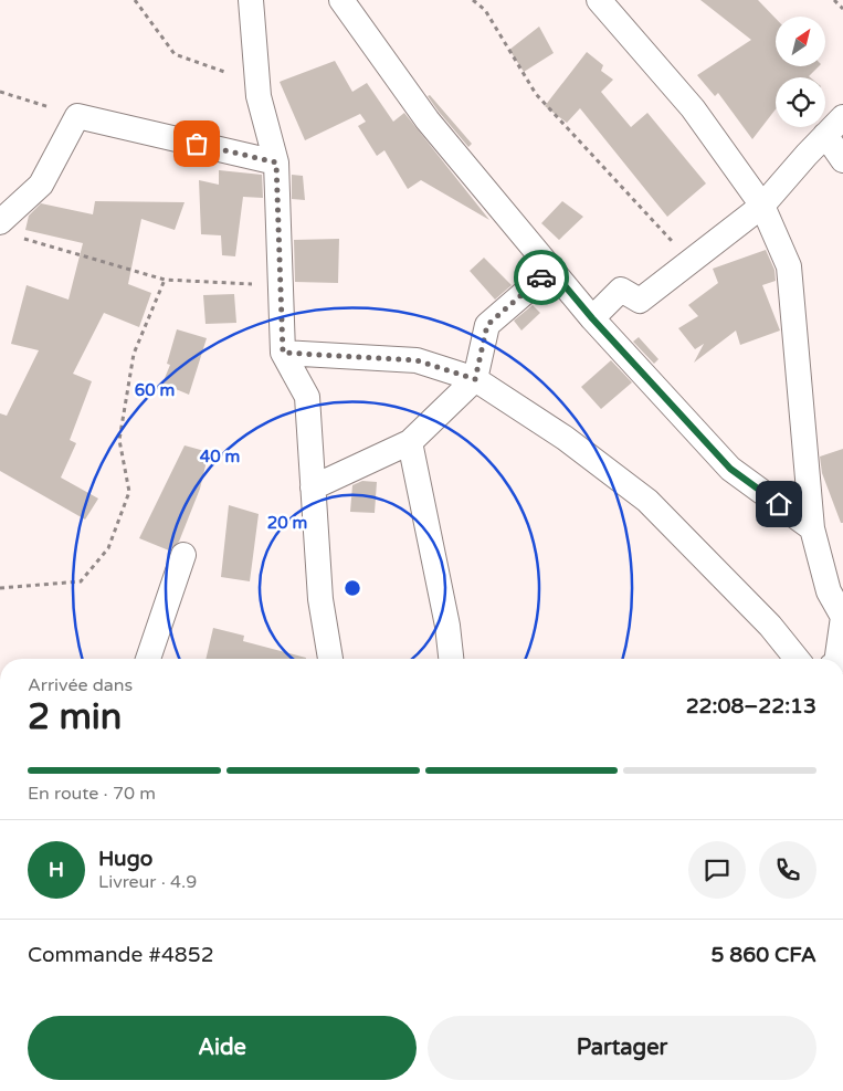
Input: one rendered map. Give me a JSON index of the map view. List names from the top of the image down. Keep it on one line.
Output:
{"north":"top right","page":{"heading":["2 min","Arrivée dans","22:08–22:13"],"panel":["Hugo","Livreur · 4.9","Commande #4852","5 860 CFA"],"bar":"En route · 70 m","round":"H","buttons":["Aide","Partager"]},"rings":["60 m","40 m","20 m"]}
